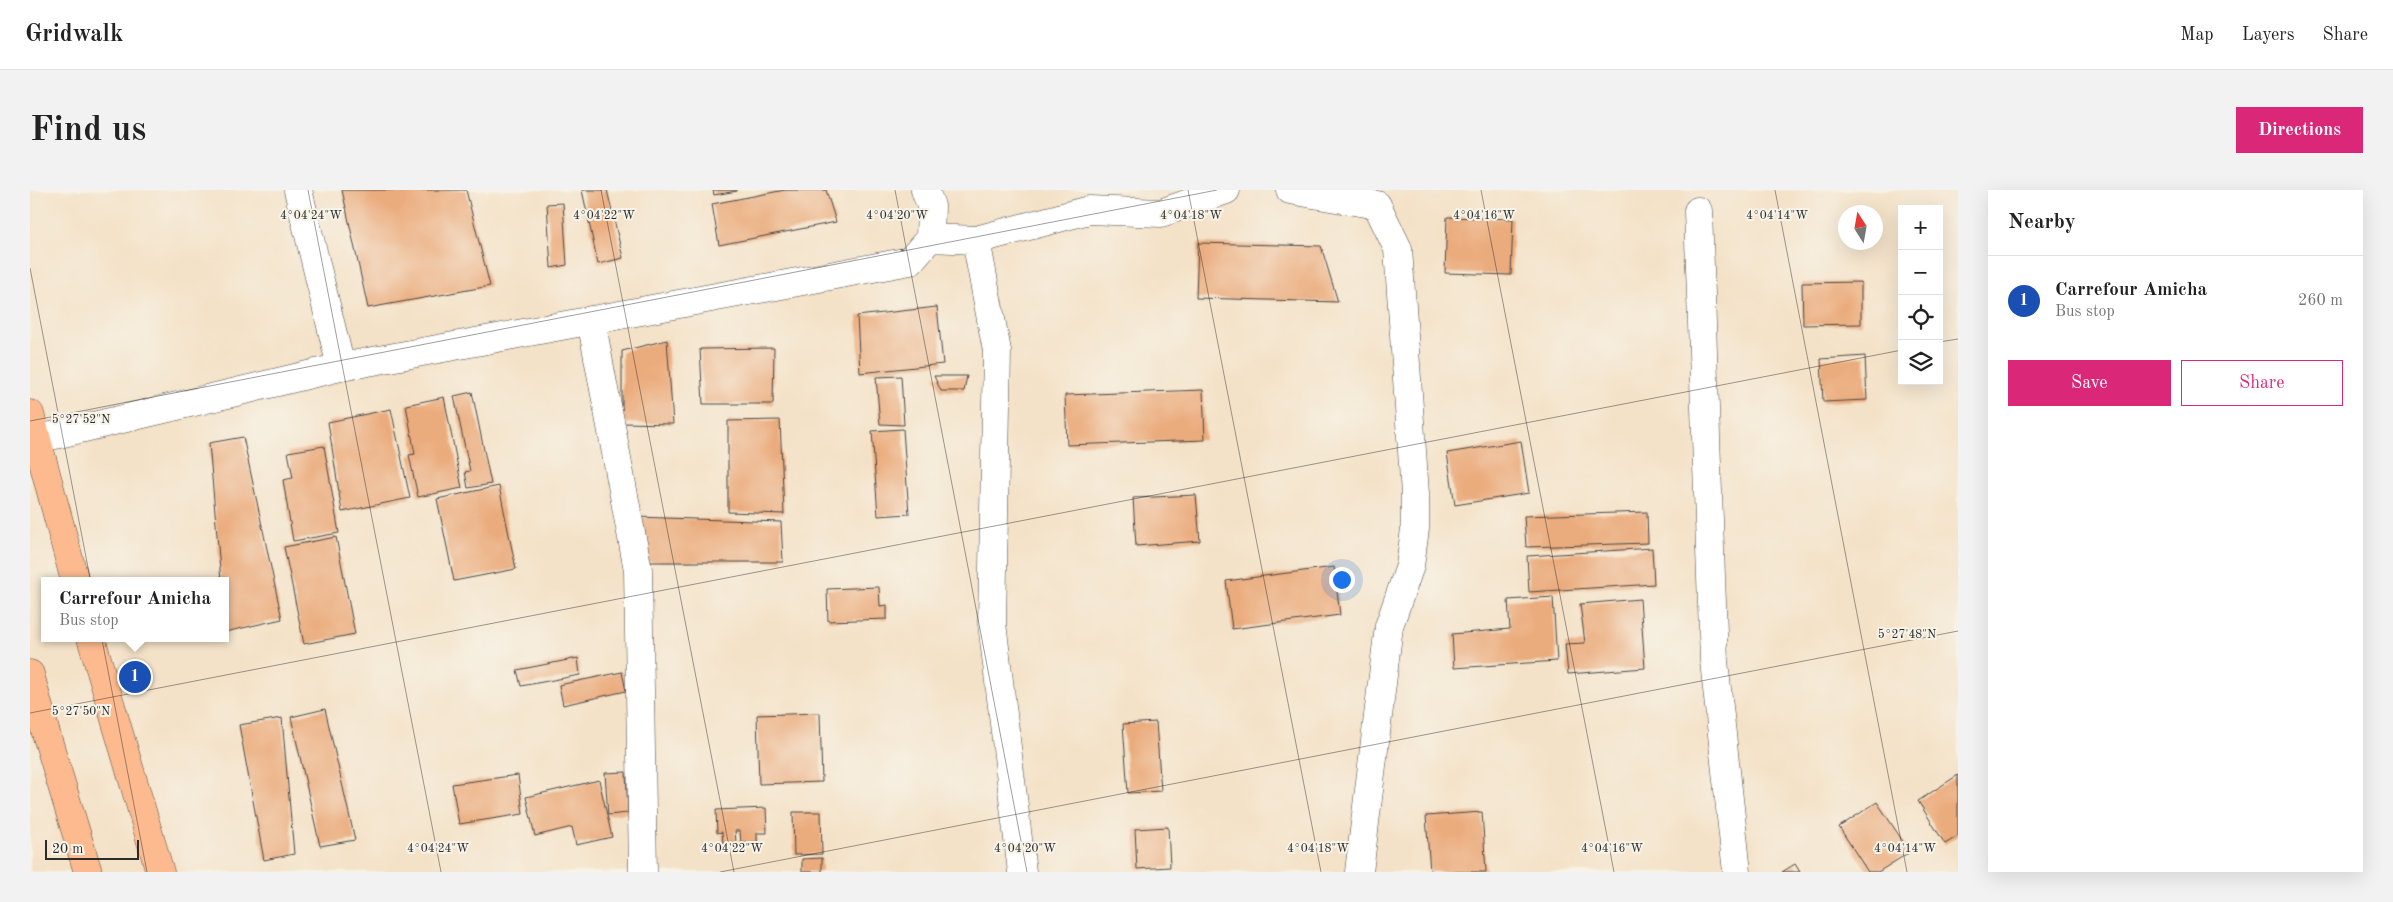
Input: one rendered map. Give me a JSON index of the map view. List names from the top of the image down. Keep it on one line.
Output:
{"scale_bar":"20 m","north":"top","page":{"header":"Gridwalk","nav":["Map","Layers","Share"],"buttons":["Directions",["Save","Share"]],"title":"Find us","heading":"Nearby","map_buttons":["+","−"],"list":[{"mark":"1","name":"Carrefour Amicha","note":"Bus stop","value":"260 m"}],"popup":["Carrefour Amicha","Bus stop"],"pins":"1","scale":"20 m"},"coordinates":["4°04'24\"W","4°04'22\"W","4°04'20\"W","4°04'18\"W","4°04'16\"W","4°04'14\"W","5°27'52\"N","5°27'48\"N","5°27'50\"N"]}
